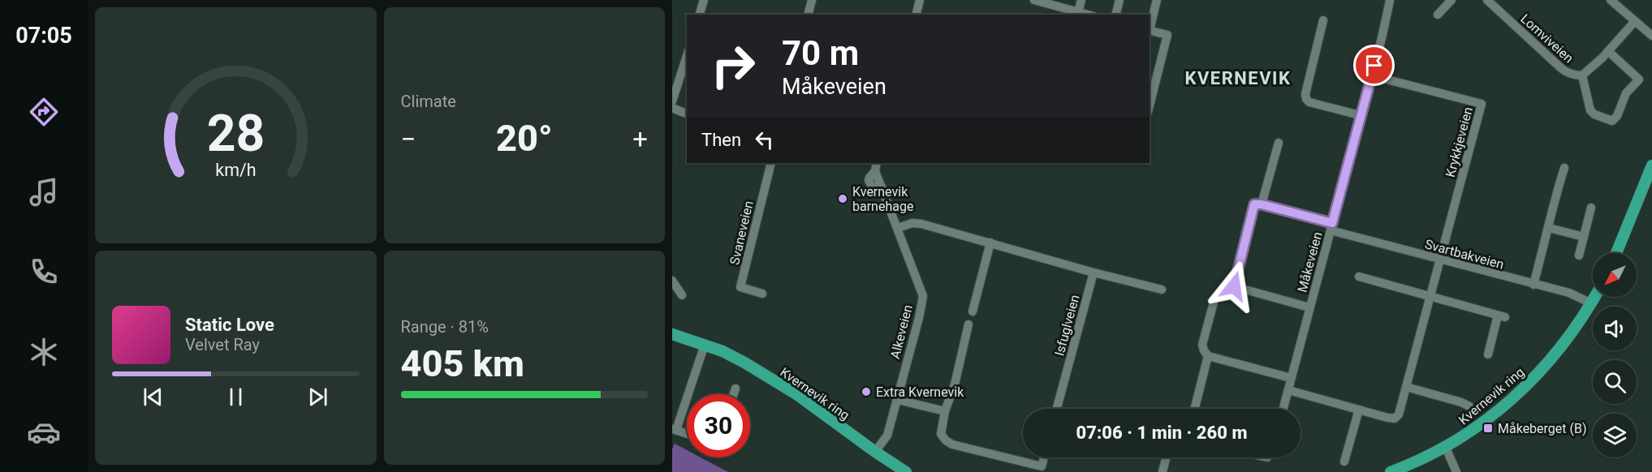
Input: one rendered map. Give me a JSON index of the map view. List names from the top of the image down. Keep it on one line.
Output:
{"streets":{"main road":["Kvernevik ring"],"street":["Lomviveien","Krykkjeveien","Svaneveien","Svartbakveien","Måkeveien","Isfuglveien","Alkeveien"]},"crossings":[["Krykkjeveien","Svartbakveien"],["Krykkjeveien","Måkeveien"],["Svartbakveien","Måkeveien"],["Svartbakveien","Kvernevik ring"],["Alkeveien","Kvernevik ring"]],"districts":["KVERNEVIK"],"places":{"other":["Kvernevik barnehage","Extra Kvernevik"],"transit":["Måkeberget (B)"]},"north":"bottom left","page":{"tabs":"07:05","tile":["Climate",["Range · 81%","405 km"]],"turn":["70 m","Måkeveien"],"then":"Then","heat":["−","20°","+"],"song":["Static Love","Velvet Ray"],"limit":"30","trip":"07:06 · 1 min · 260 m","gauge":["28","km/h"]}}
